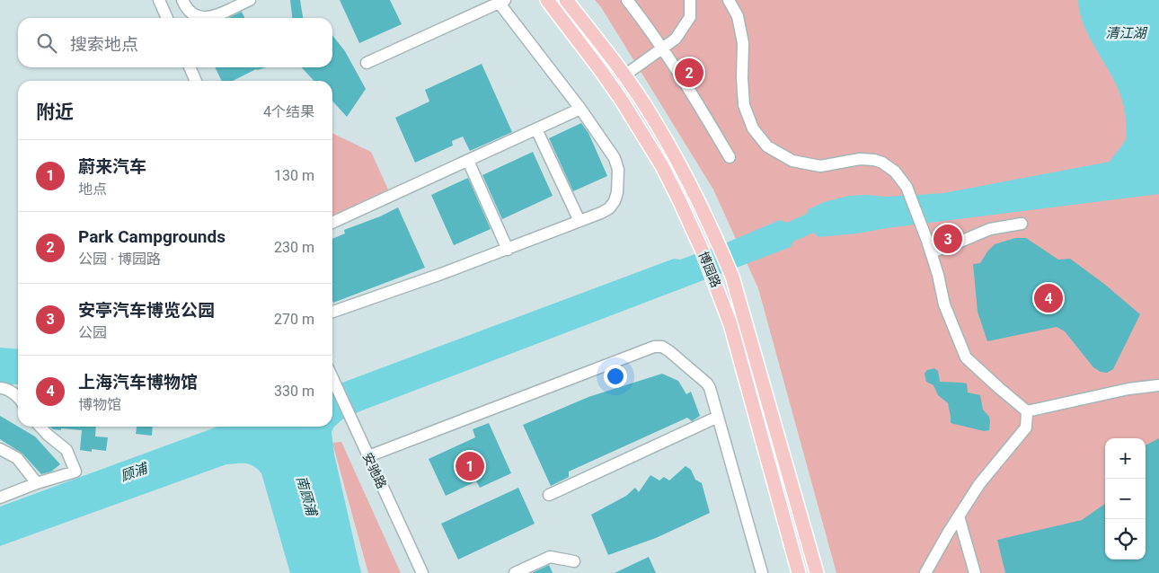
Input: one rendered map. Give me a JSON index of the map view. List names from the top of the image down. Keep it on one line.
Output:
{"streets":{"main road":["博园路"],"street":["安驰路"]},"water":["清江湖","顾浦","南顾浦"],"page":{"search":"搜索地点","pins":["2","3","4","1"],"heading":["附近","4个结果"],"list":[{"mark":"1","name":"蔚来汽车","note":"地点","value":"130 m"},{"mark":"2","name":"Park Campgrounds","note":"公园 · 博园路","value":"230 m"},{"mark":"3","name":"安亭汽车博览公园","note":"公园","value":"270 m"},{"mark":"4","name":"上海汽车博物馆","note":"博物馆","value":"330 m"}],"map_buttons":["+","−"]}}
